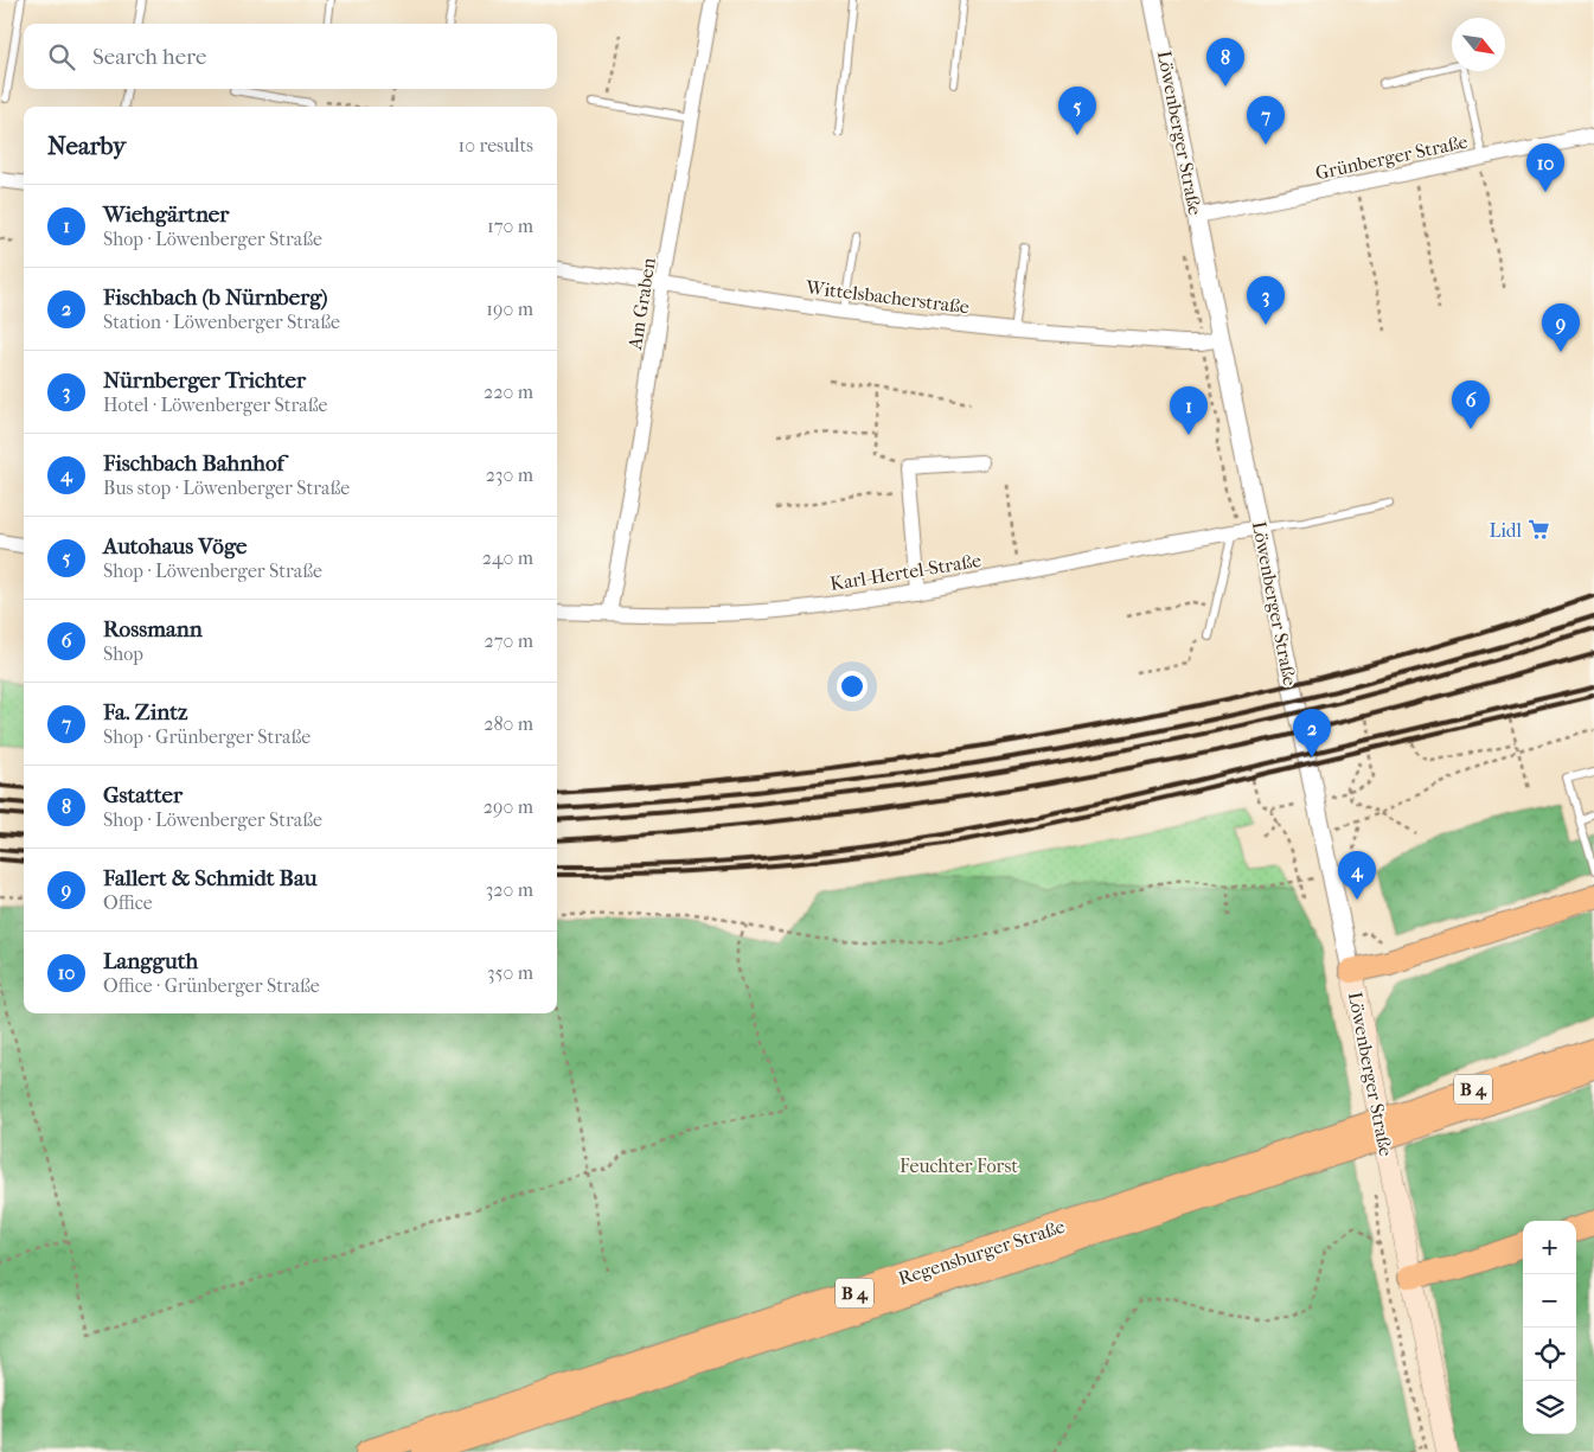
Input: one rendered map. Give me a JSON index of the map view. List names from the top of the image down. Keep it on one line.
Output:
{"streets":{"main road":["Löwenberger Straße","B 4","Regensburger Straße"],"street":["Grünberger Straße","Wittelsbacherstraße","Am Graben","Karl-Hertel-Straße"]},"crossings":[["Löwenberger Straße","Grünberger Straße"],["Löwenberger Straße","Wittelsbacherstraße"],["Löwenberger Straße","Karl-Hertel-Straße"],["Wittelsbacherstraße","Am Graben"],["Am Graben","Karl-Hertel-Straße"]],"parks":["Feuchter Forst"],"places":{"supermarket":["Lidl"]},"north":"bottom right","page":{"search":"Search here","pins":["8","5","7","10","3","9","6","1","2","4"],"heading":["Nearby","10 results"],"list":[{"mark":"1","name":"Wiehgärtner","note":"Shop · Löwenberger Straße","value":"170 m"},{"mark":"2","name":"Fischbach (b Nürnberg)","note":"Station · Löwenberger Straße","value":"190 m"},{"mark":"3","name":"Nürnberger Trichter","note":"Hotel · Löwenberger Straße","value":"220 m"},{"mark":"4","name":"Fischbach Bahnhof","note":"Bus stop · Löwenberger Straße","value":"230 m"},{"mark":"5","name":"Autohaus Vöge","note":"Shop · Löwenberger Straße","value":"240 m"},{"mark":"6","name":"Rossmann","note":"Shop","value":"270 m"},{"mark":"7","name":"Fa. Zintz","note":"Shop · Grünberger Straße","value":"280 m"},{"mark":"8","name":"Gstatter","note":"Shop · Löwenberger Straße","value":"290 m"},{"mark":"9","name":"Fallert & Schmidt Bau","note":"Office","value":"320 m"},{"mark":"10","name":"Langguth","note":"Office · Grünberger Straße","value":"350 m"}],"map_buttons":["+","−"]}}
